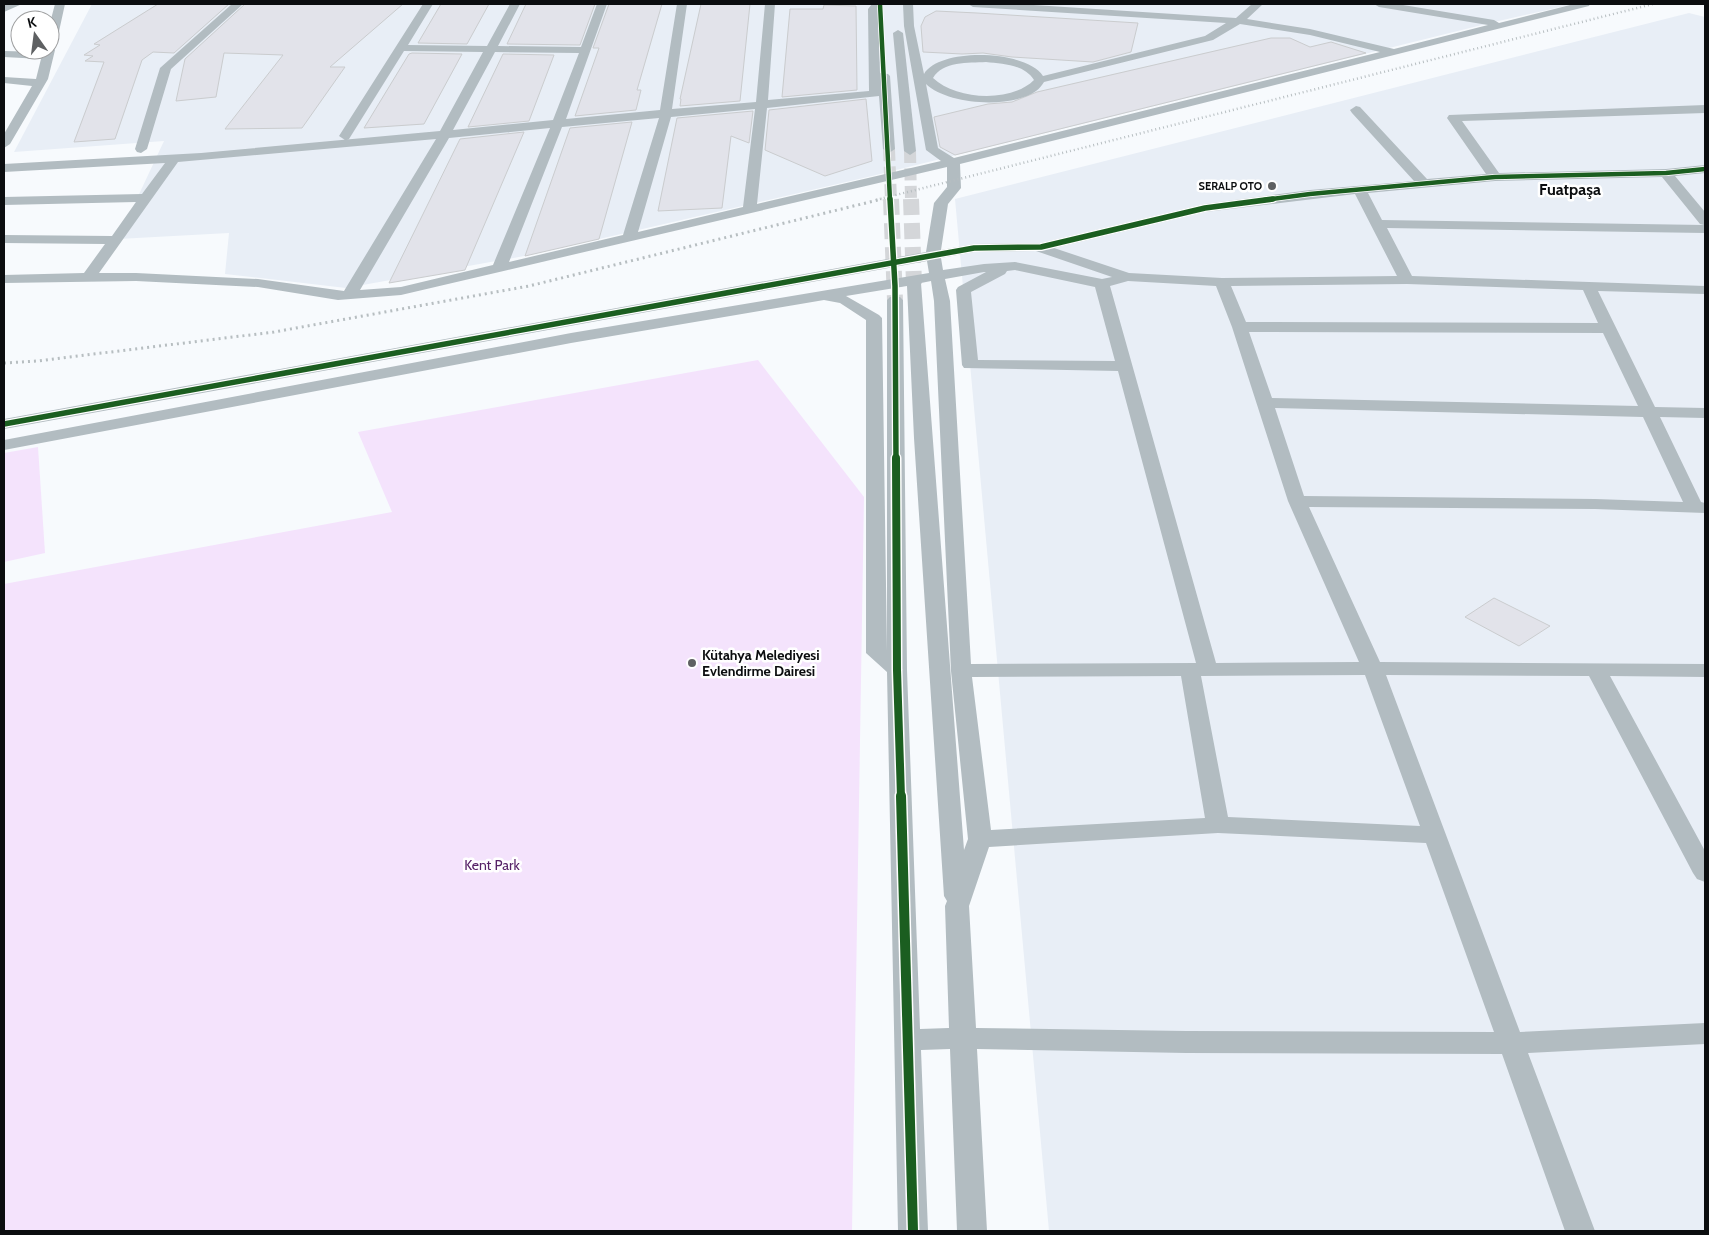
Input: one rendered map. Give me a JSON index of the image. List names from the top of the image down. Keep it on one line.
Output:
{"districts":["Fuatpaşa"],"parks":["Kent Park"],"places":["SERALP OTO","Kütahya Melediyesi Evlendirme Dairesi"],"north":"top"}
